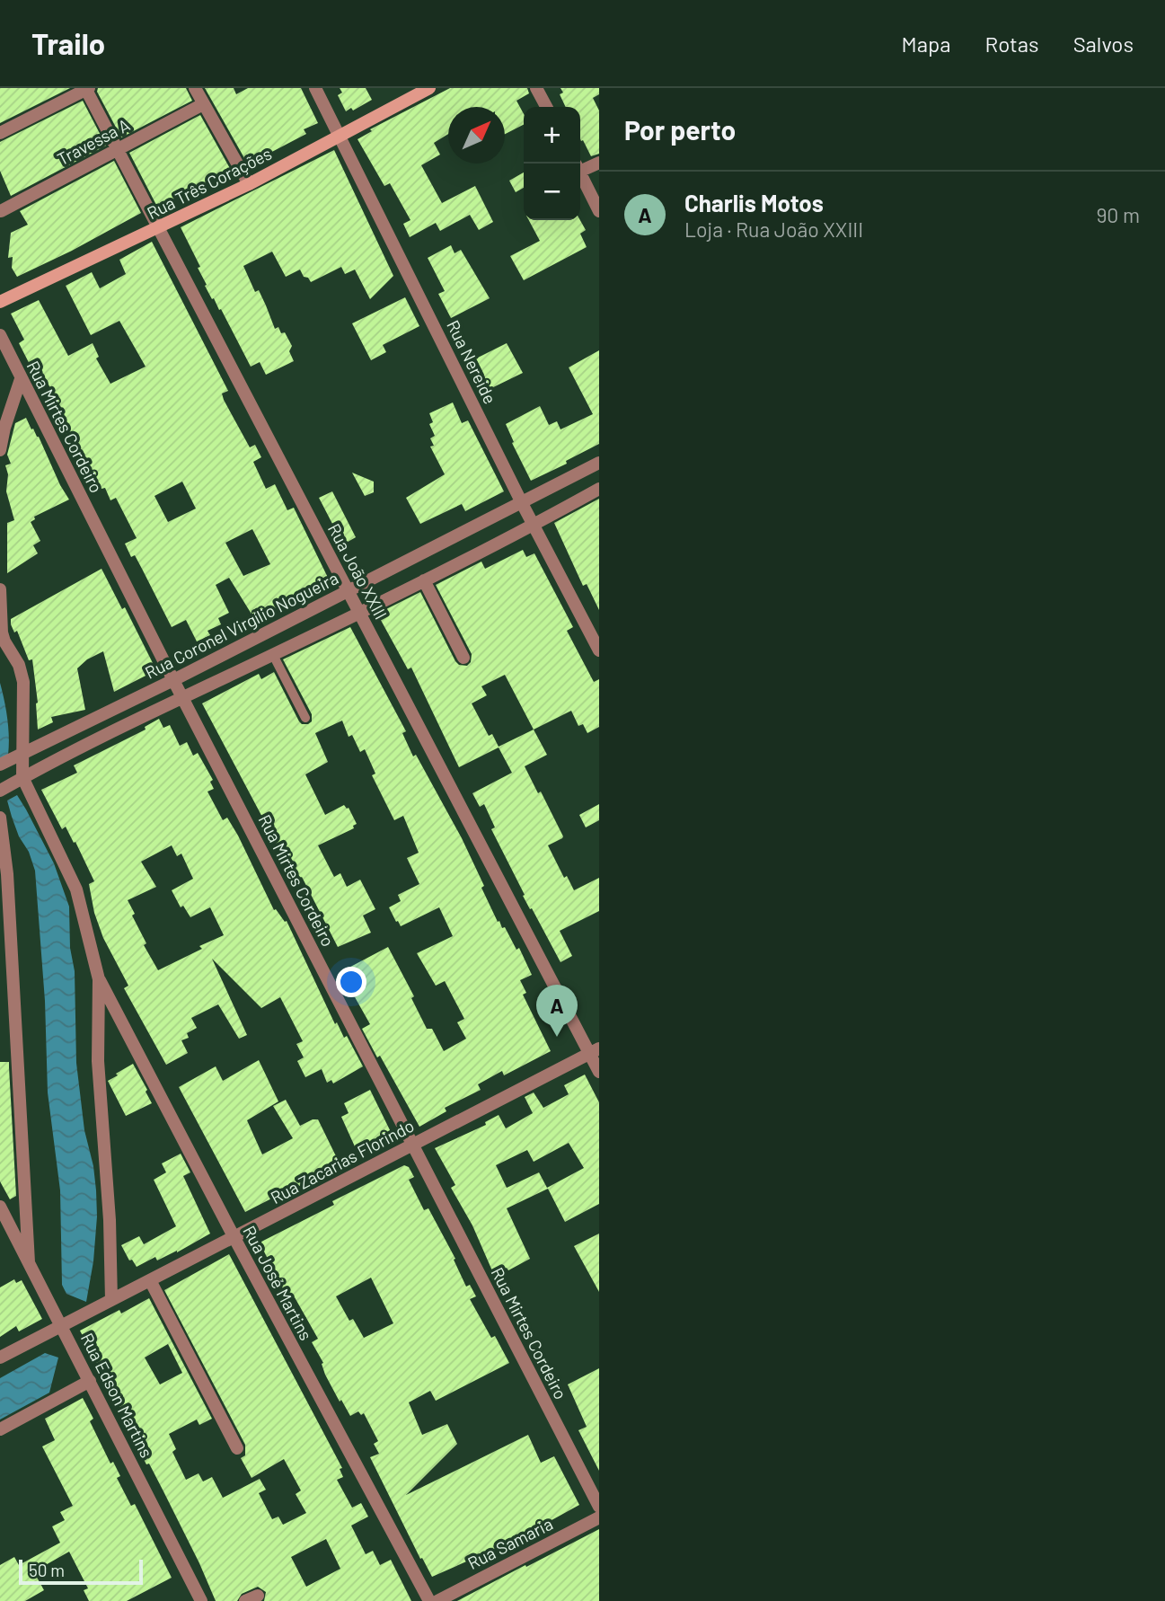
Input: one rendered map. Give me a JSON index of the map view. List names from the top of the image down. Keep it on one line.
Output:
{"streets":{"street":["Travessa A","Rua Três Corações","Rua Nereide","Rua Mirtes Cordeiro","Rua João XXIII","Rua Coronel Virgílio Nogueira","Rua Zacarias Florindo","Rua José Martins","Rua Edson Martins","Rua Samaria"]},"crossings":[["Travessa A","Rua João XXIII"],["Rua Três Corações","Rua Nereide"],["Rua Três Corações","Rua João XXIII"],["Rua Nereide","Rua Coronel Virgílio Nogueira"],["Rua Mirtes Cordeiro","Rua Coronel Virgílio Nogueira"],["Rua Mirtes Cordeiro","Rua Zacarias Florindo"],["Rua João XXIII","Rua Coronel Virgílio Nogueira"],["Rua João XXIII","Rua Zacarias Florindo"],["Rua Coronel Virgílio Nogueira","Rua José Martins"],["Rua Zacarias Florindo","Rua José Martins"],["Rua Zacarias Florindo","Rua Edson Martins"]],"scale_bar":"50 m","north":"top right","page":{"header":"Trailo","nav":["Mapa","Rotas","Salvos"],"heading":"Por perto","map_buttons":["+","−"],"list":[{"mark":"A","name":"Charlis Motos","note":"Loja · Rua João XXIII","value":"90 m"}],"pins":"A","scale":"50 m"}}
